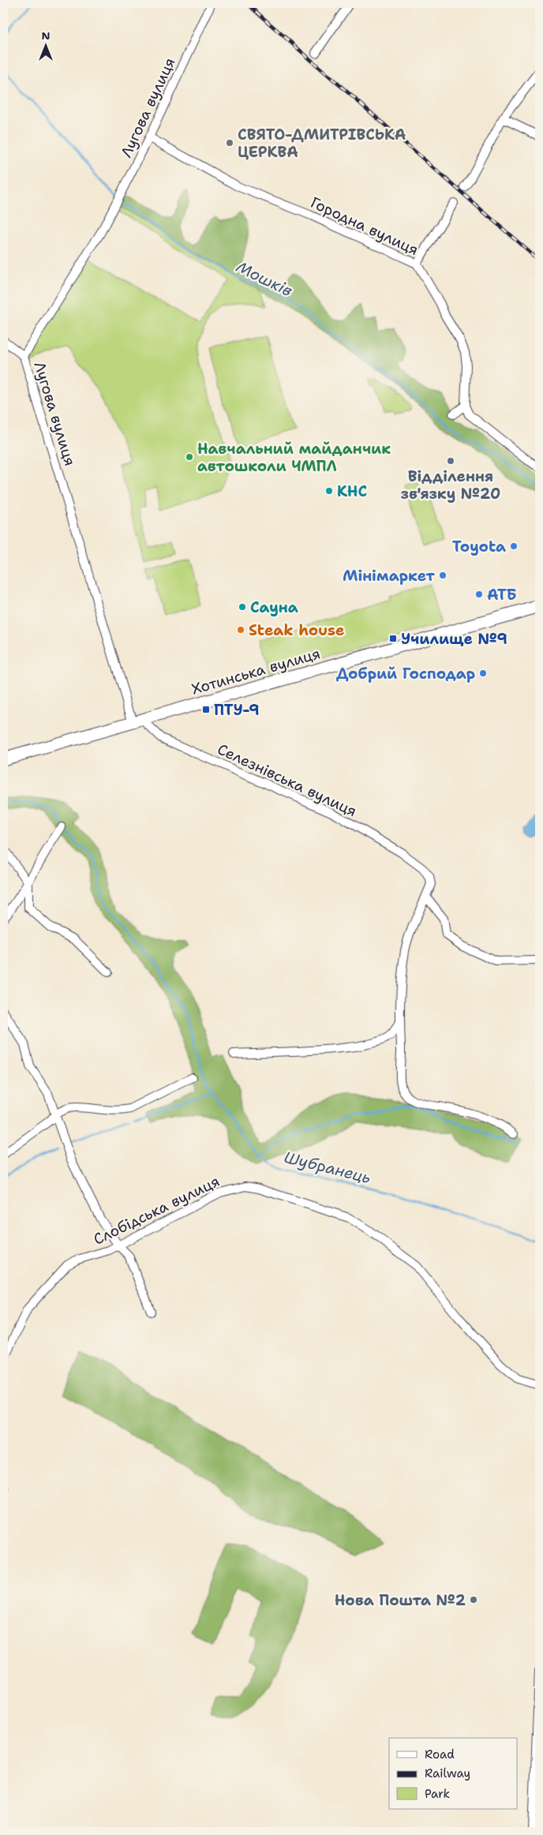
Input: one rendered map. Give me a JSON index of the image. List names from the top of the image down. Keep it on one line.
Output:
{"streets":{"highway":["Хотинська вулиця"],"street":["Лугова вулиця","Городна вулиця","Селезнівська вулиця","Слобідська вулиця"]},"crossings":[["Лугова вулиця","Городна вулиця"],["Лугова вулиця","Хотинська вулиця"],["Лугова вулиця","Селезнівська вулиця"],["Хотинська вулиця","Селезнівська вулиця"]],"water":["Мошків","Шубранець"],"places":{"other":["СВЯТО-ДМИТРІВСЬКА ЦЕРКВА","Навчальний майданчик автошколи ЧМПЛ","Відділення зв'язку №20","КНС","Toyota","Мінімаркет","АТБ","Сауна","Steak house","Добрий Господар","Нова Пошта №2"],"transit":["Училище №9","ПТУ-9"]},"legend":["Road","Railway","Park"],"north":"top"}
